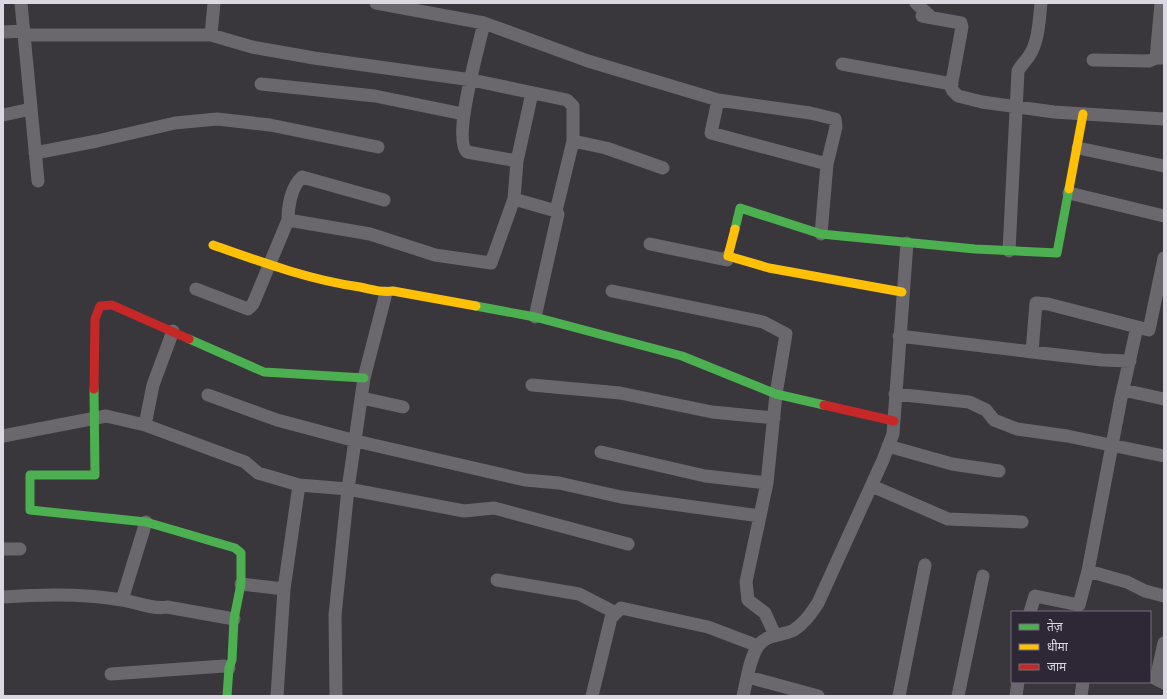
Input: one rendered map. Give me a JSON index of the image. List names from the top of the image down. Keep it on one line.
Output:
{"legend":["तेज़","धीमा","जाम"]}
